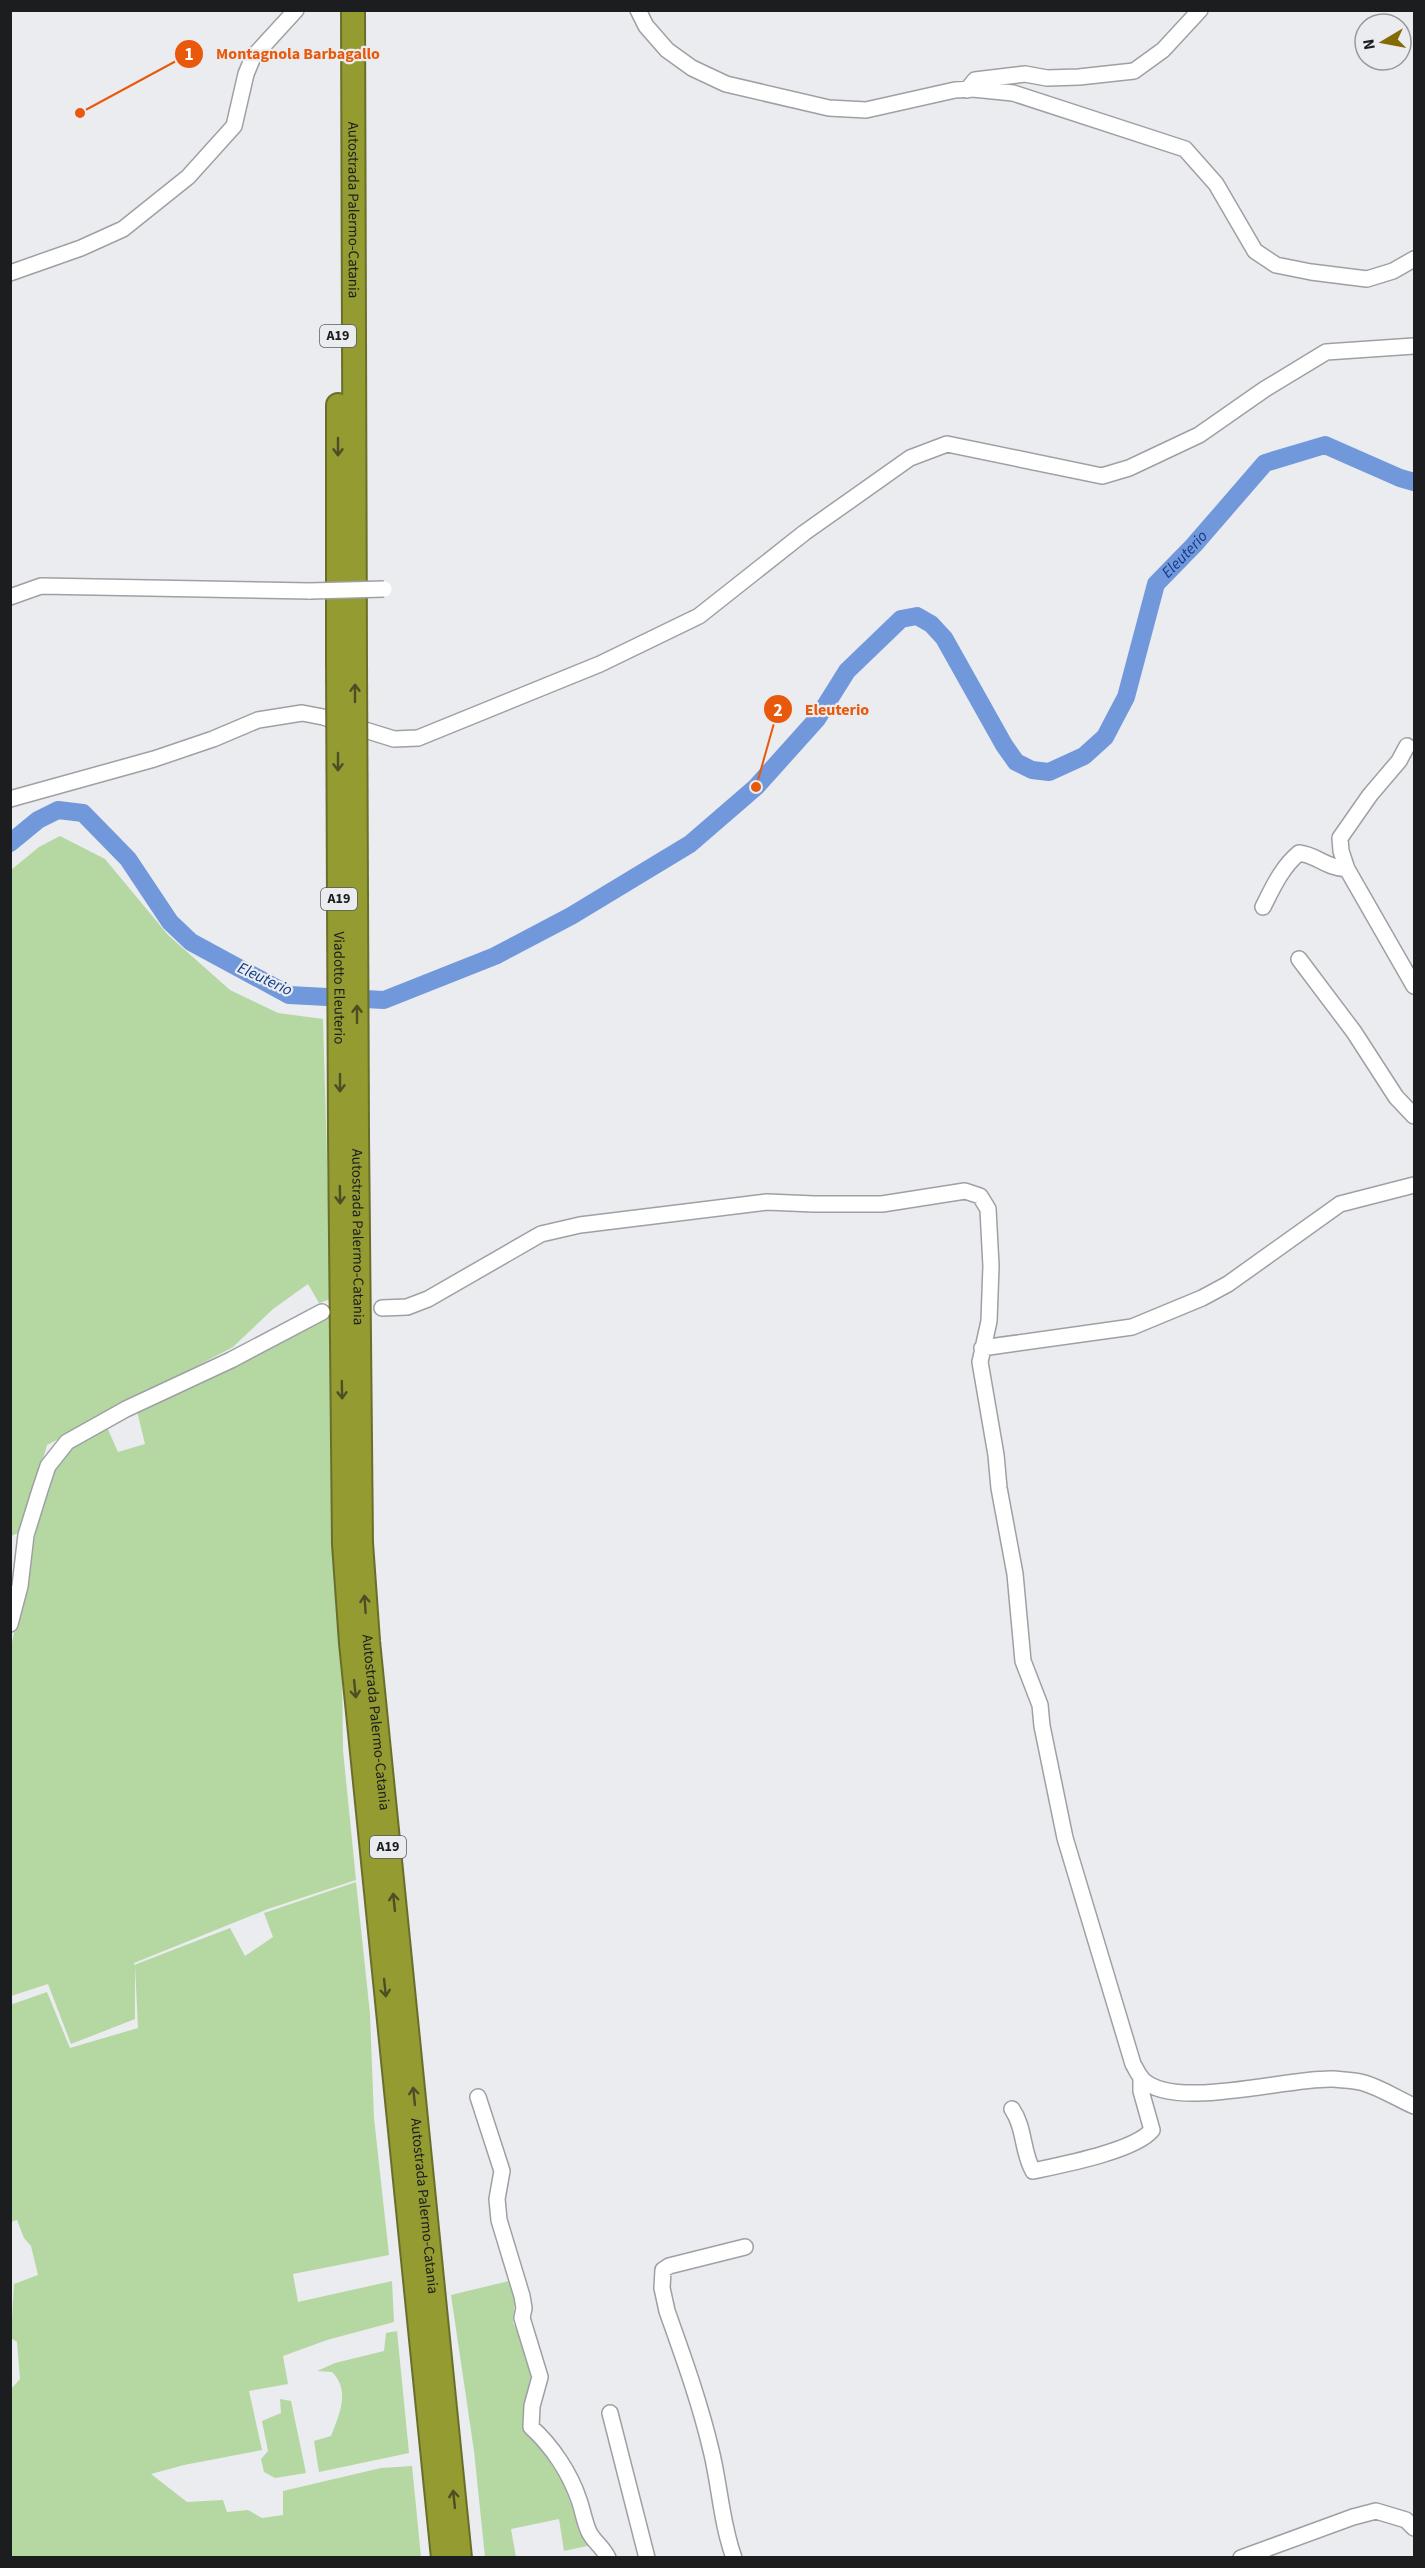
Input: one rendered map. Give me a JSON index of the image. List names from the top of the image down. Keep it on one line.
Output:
{"streets":{"highway":["Autostrada Palermo-Catania","A19","Viadotto Eleuterio"]},"crossings":[["Autostrada Palermo-Catania","Viadotto Eleuterio"]],"water":["Eleuterio"],"places":["Montagnola Barbagallo","Eleuterio"],"north":"left"}
